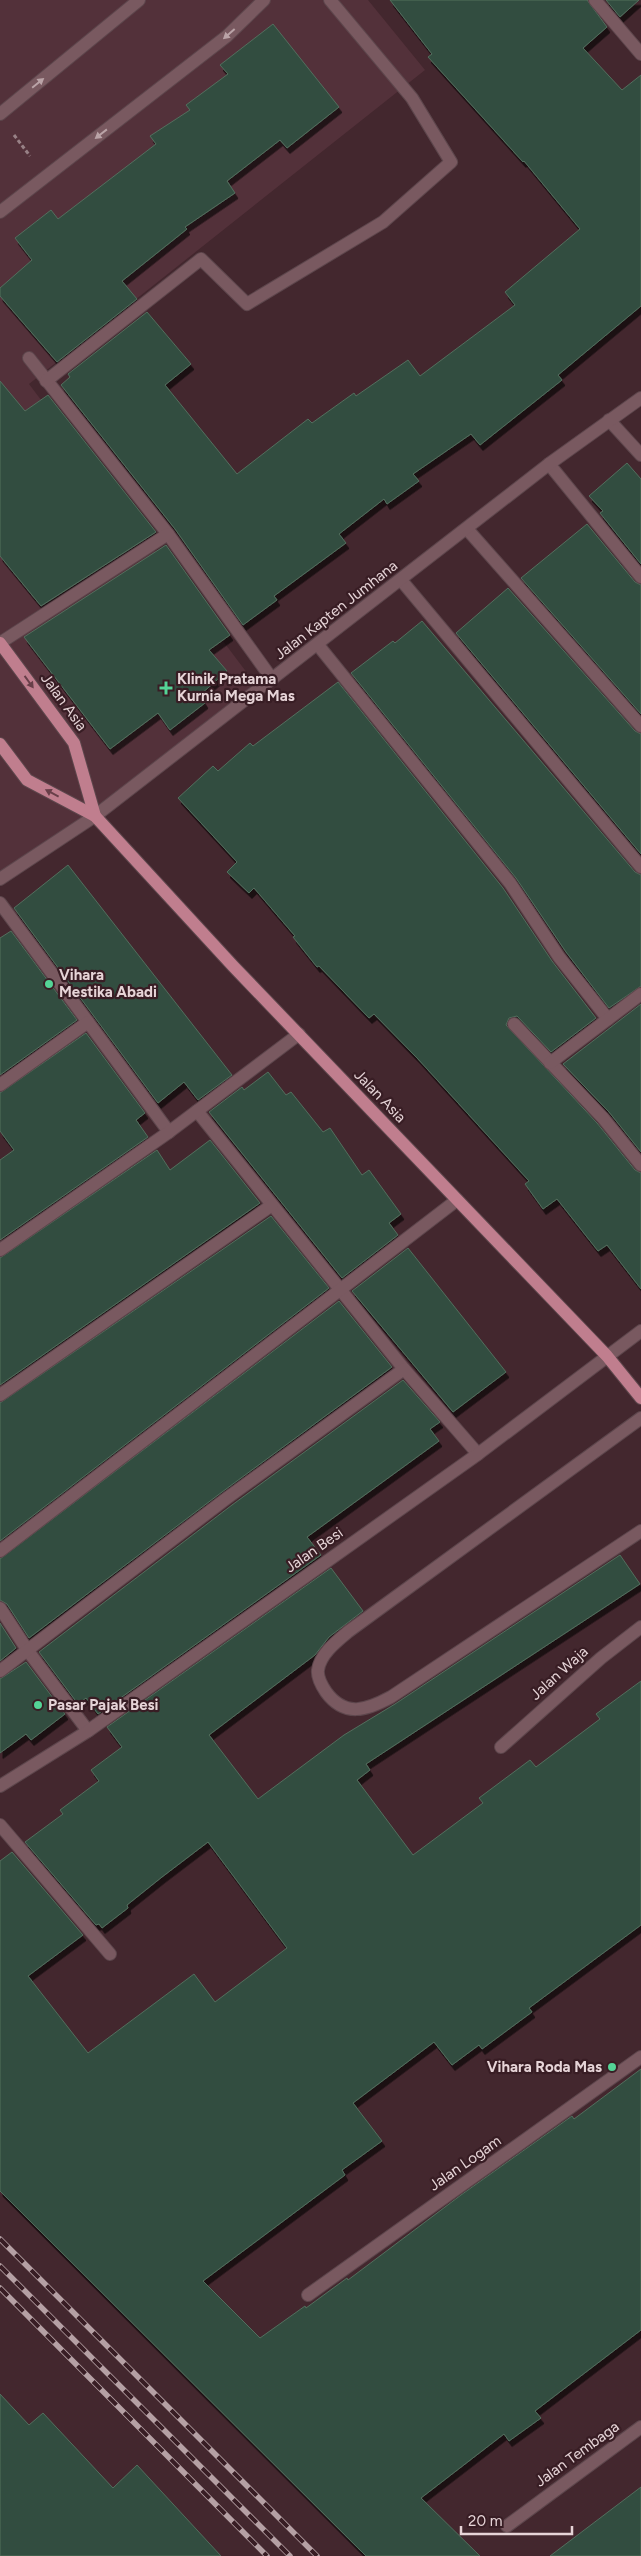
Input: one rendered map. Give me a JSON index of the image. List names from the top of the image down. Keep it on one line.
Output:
{"streets":{"main road":["Jalan Asia"],"street":["Jalan Kapten Jumhana","Jalan Besi","Jalan Waja","Jalan Logam","Jalan Tembaga"]},"crossings":[["Jalan Kapten Jumhana","Jalan Asia"],["Jalan Asia","Jalan Besi"]],"places":{"health":["Klinik Pratama Kurnia Mega Mas"],"other":["Vihara Mestika Abadi","Pasar Pajak Besi","Vihara Roda Mas"]},"scale_bar":"20 m"}
